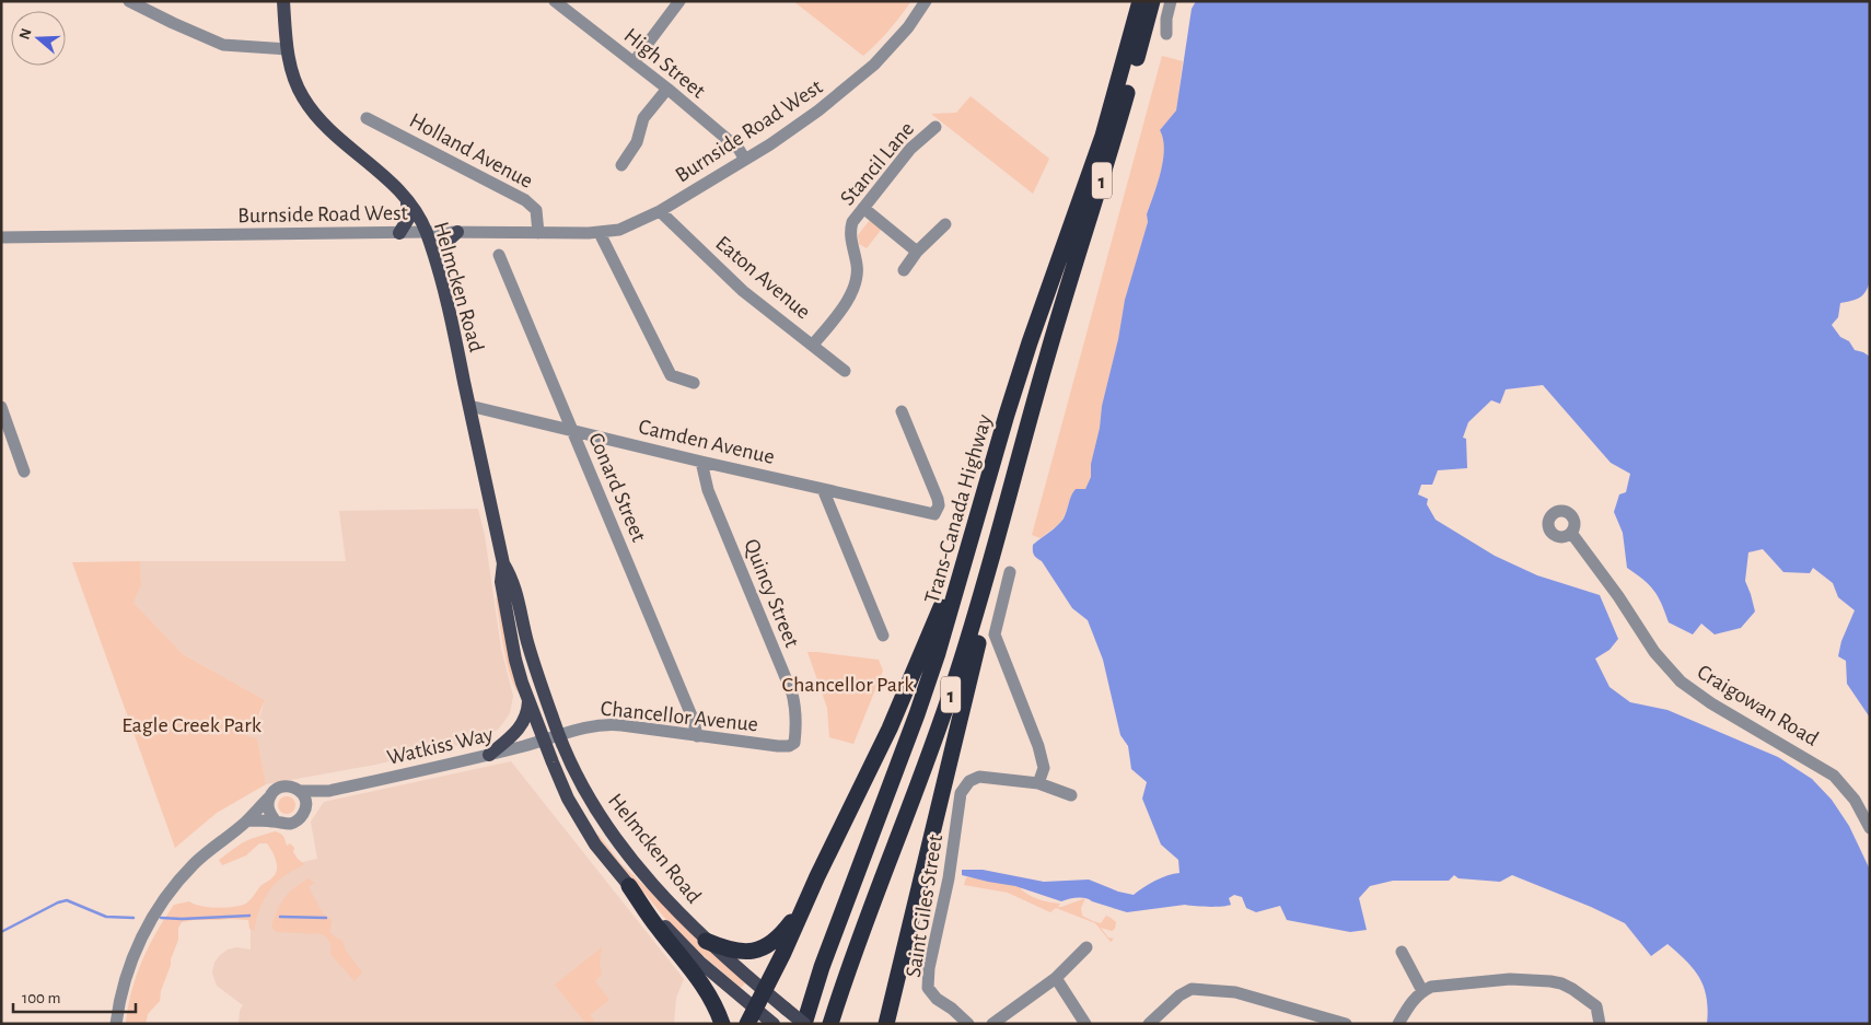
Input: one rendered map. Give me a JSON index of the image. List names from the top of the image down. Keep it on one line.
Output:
{"streets":{"highway":["1","Trans-Canada Highway"],"main road":["Helmcken Road"],"street":["High Street","Burnside Road West","Holland Avenue","Stancil Lane","Eaton Avenue","Camden Avenue","Conard Street","Quincy Street","Craigowan Road","Chancellor Avenue","Watkiss Way","Saint Giles Street"]},"crossings":[["High Street","Burnside Road West"],["Burnside Road West","Holland Avenue"],["Burnside Road West","Eaton Avenue"],["Burnside Road West","Helmcken Road"],["Stancil Lane","Eaton Avenue"],["Helmcken Road","Camden Avenue"],["Helmcken Road","Trans-Canada Highway"],["Helmcken Road","Chancellor Avenue"],["Helmcken Road","Watkiss Way"],["Camden Avenue","Conard Street"],["Camden Avenue","Quincy Street"],["Conard Street","Chancellor Avenue"],["Quincy Street","Chancellor Avenue"],["Chancellor Avenue","Watkiss Way"]],"parks":["Chancellor Park","Eagle Creek Park"],"scale_bar":"100 m","north":"left"}
